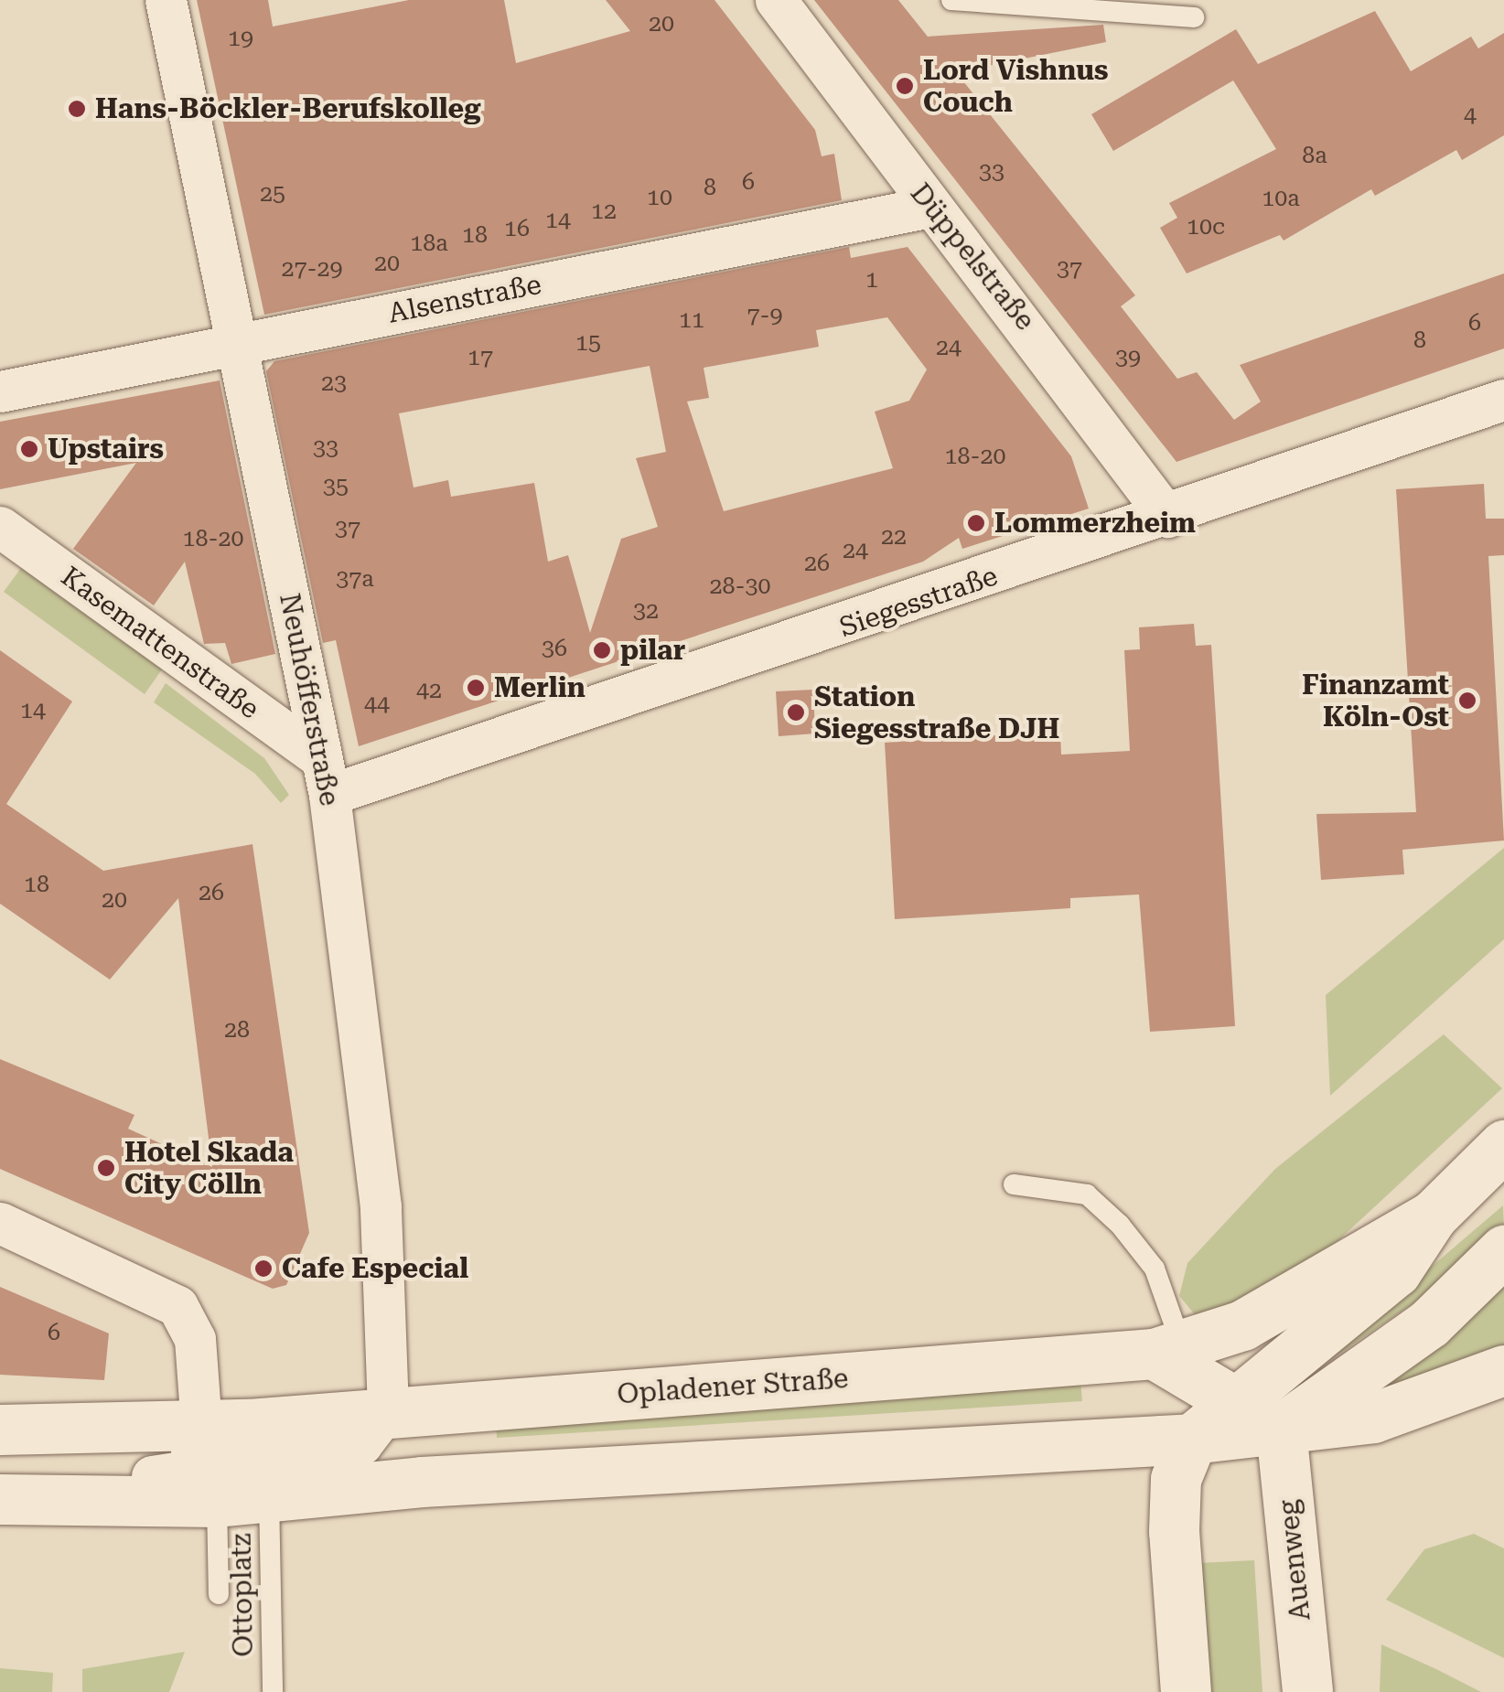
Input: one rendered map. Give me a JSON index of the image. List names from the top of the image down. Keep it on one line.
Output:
{"streets":{"main road":["Opladener Straße","Auenweg"],"street":["Düppelstraße","Alsenstraße","Siegesstraße","Kasemattenstraße","Neuhöfferstraße"],"lane":["Ottoplatz"]},"crossings":[["Düppelstraße","Alsenstraße"],["Düppelstraße","Siegesstraße"],["Alsenstraße","Neuhöfferstraße"],["Siegesstraße","Kasemattenstraße"],["Siegesstraße","Neuhöfferstraße"],["Kasemattenstraße","Neuhöfferstraße"],["Neuhöfferstraße","Opladener Straße"]],"places":["Lord Vishnus Couch","Hans-Böckler-Berufskolleg","Upstairs","Lommerzheim","pilar","Merlin","Finanzamt Köln-Ost","Station Siegesstraße DJH","Hotel Skada City Cölln","Cafe Especial"],"house_numbers":["20","19","4","8a","33","6","8","25","10","10a","12","14","10c","16","18","18a","20","27-29","37","1","7-9","11","6","8","15","24","17","39","23","33","18-20","35","37","22","18-20","24","26","37a","28-30","32","36","42","44","14","18","26","20","28","6"]}
